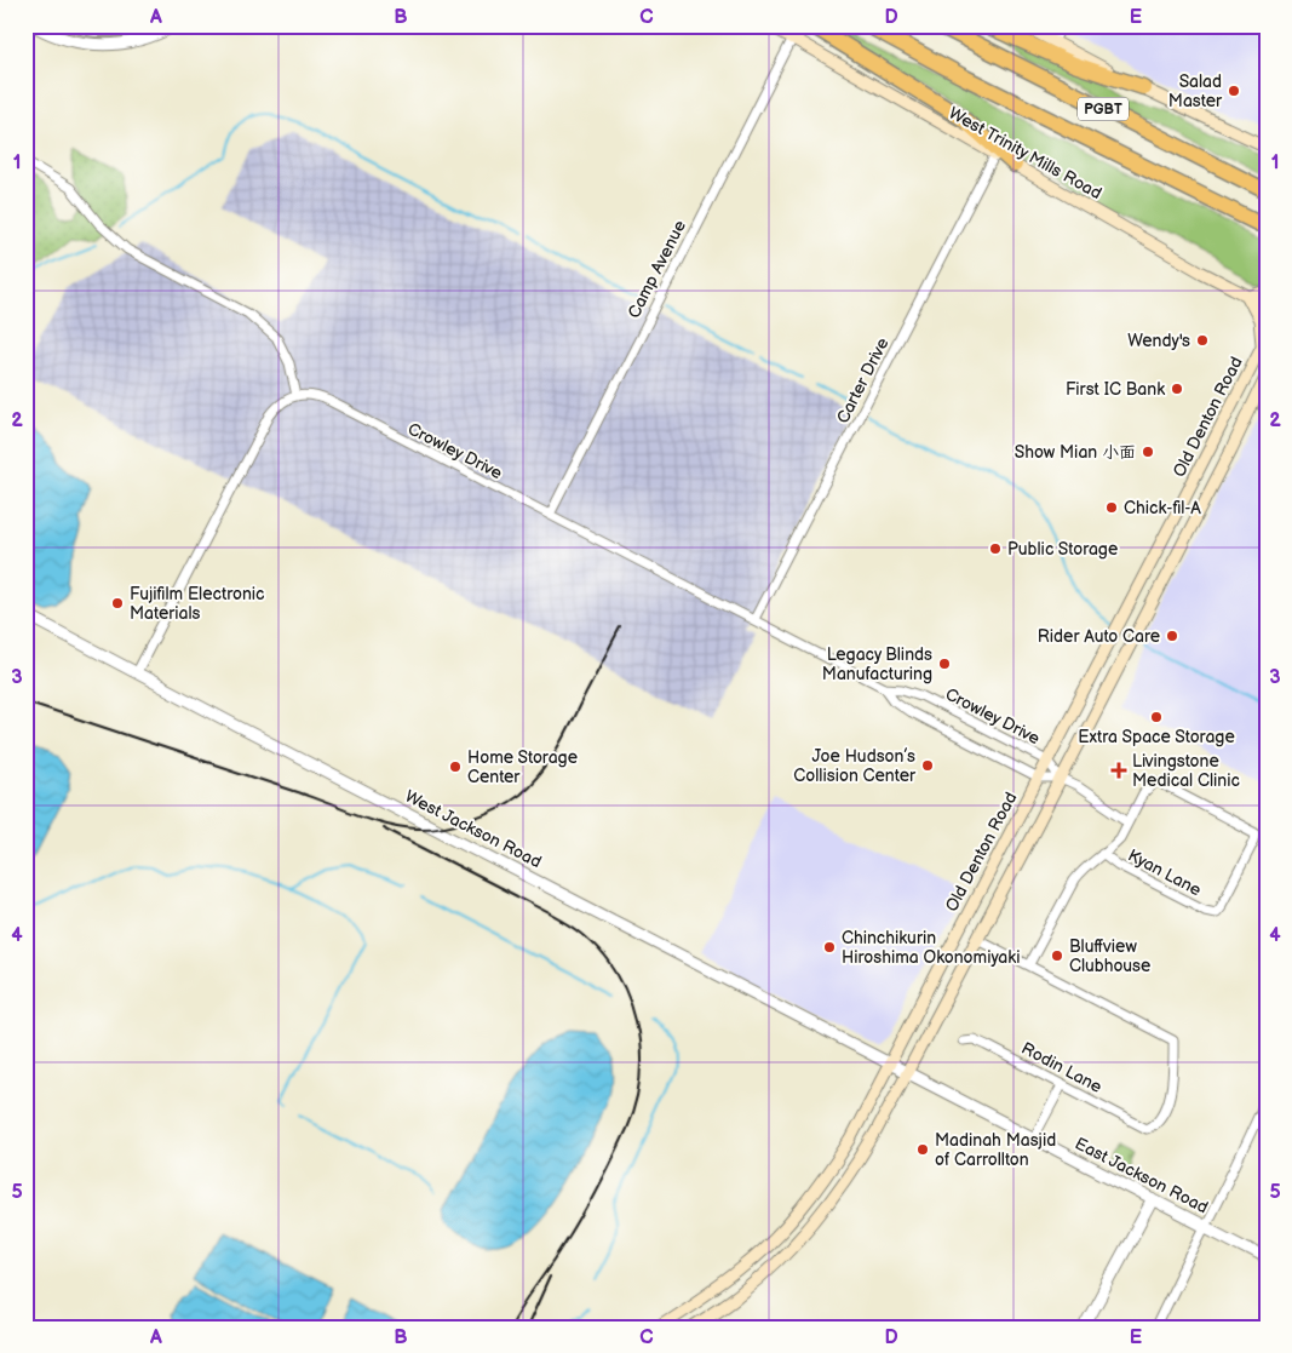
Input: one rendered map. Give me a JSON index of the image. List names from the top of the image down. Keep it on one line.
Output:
{"streets":{"highway":["PGBT"],"main road":["West Trinity Mills Road","Old Denton Road"],"street":["Camp Avenue","Carter Drive","Crowley Drive","West Jackson Road","Kyan Lane","Rodin Lane","East Jackson Road"]},"crossings":[["West Trinity Mills Road","Camp Avenue"],["West Trinity Mills Road","Carter Drive"],["Camp Avenue","Crowley Drive"],["Carter Drive","Crowley Drive"],["Old Denton Road","Crowley Drive"],["Old Denton Road","West Jackson Road"],["Old Denton Road","East Jackson Road"],["West Jackson Road","East Jackson Road"]],"places":{"other":["Salad Master","Wendy's","First IC Bank","Show Mian 小面","Chick-fil-A","Public Storage","Fujifilm Electronic Materials","Rider Auto Care","Legacy Blinds Manufacturing","Extra Space Storage","Joe Hudson’s Collision Center","Home Storage Center","Chinchikurin Hiroshima Okonomiyaki","Bluffview Clubhouse","Madinah Masjid of Carrollton"],"health":["Livingstone Medical Clinic"]},"grid":{"columns":["A","B","C","D","E"],"rows":["1","2","3","4","5"]}}
